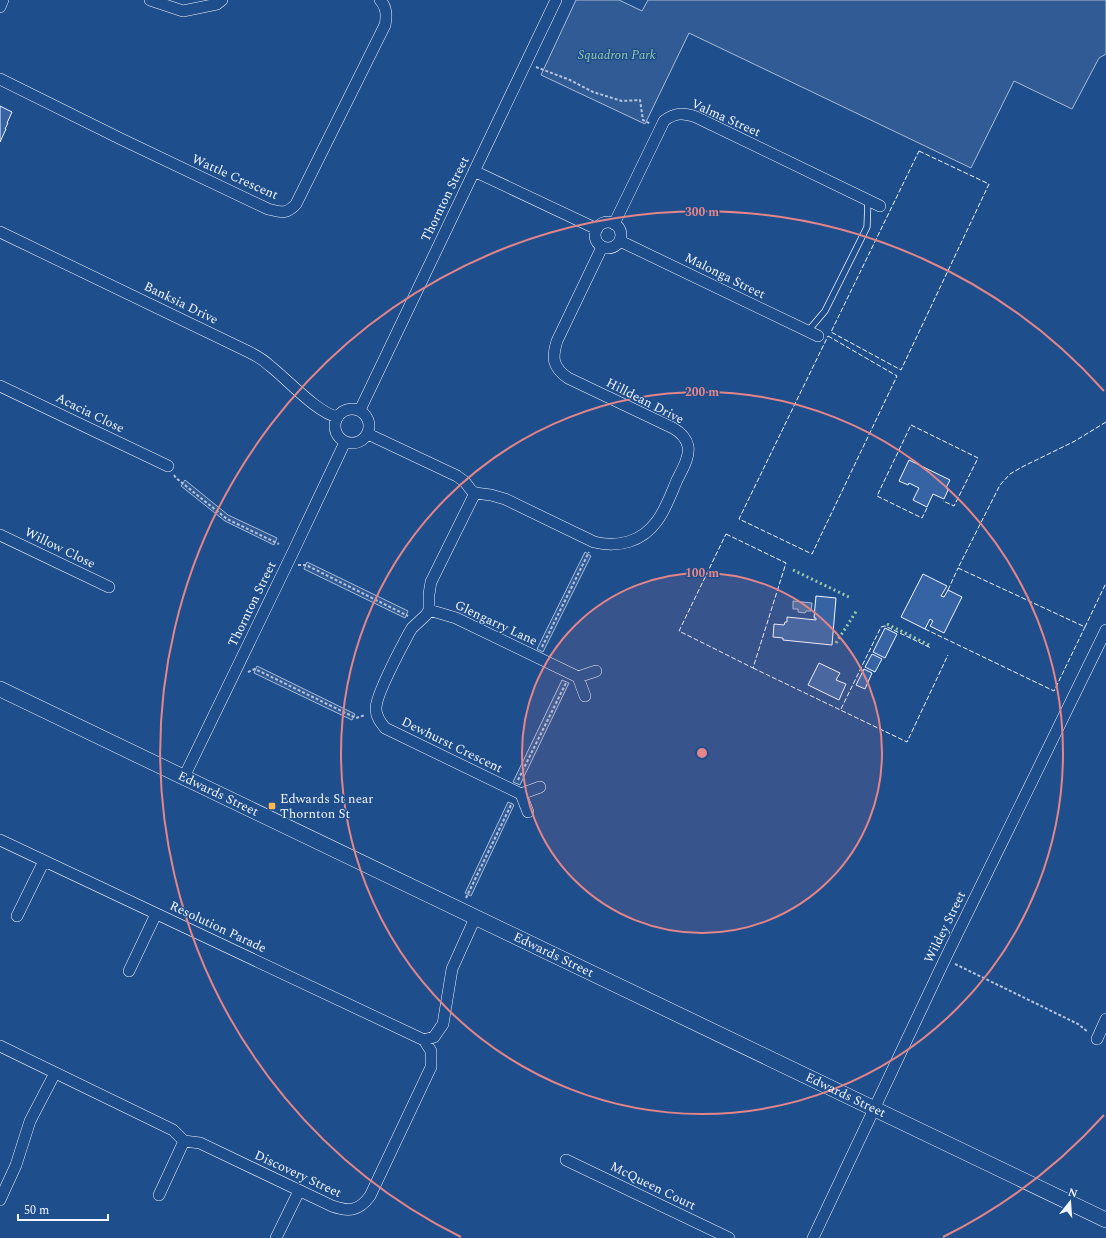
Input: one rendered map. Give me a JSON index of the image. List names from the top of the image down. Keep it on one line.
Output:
{"streets":{"main road":["Edwards Street"],"street":["Valma Street","Wattle Crescent","Thornton Street","Malonga Street","Banksia Drive","Hilldean Drive","Acacia Close","Willow Close","Glengarry Lane","Dewhurst Crescent","Resolution Parade","Wildey Street","Discovery Street","McQueen Court"]},"crossings":[["Valma Street","Malonga Street"],["Valma Street","Hilldean Drive"],["Thornton Street","Banksia Drive"],["Thornton Street","Edwards Street"],["Malonga Street","Hilldean Drive"],["Edwards Street","Wildey Street"],["Resolution Parade","Discovery Street"]],"parks":["Squadron Park"],"places":{"transit":["Edwards St near Thornton St"]},"scale_bar":"50 m","north":"top","rings":["300 m","200 m","100 m"]}
